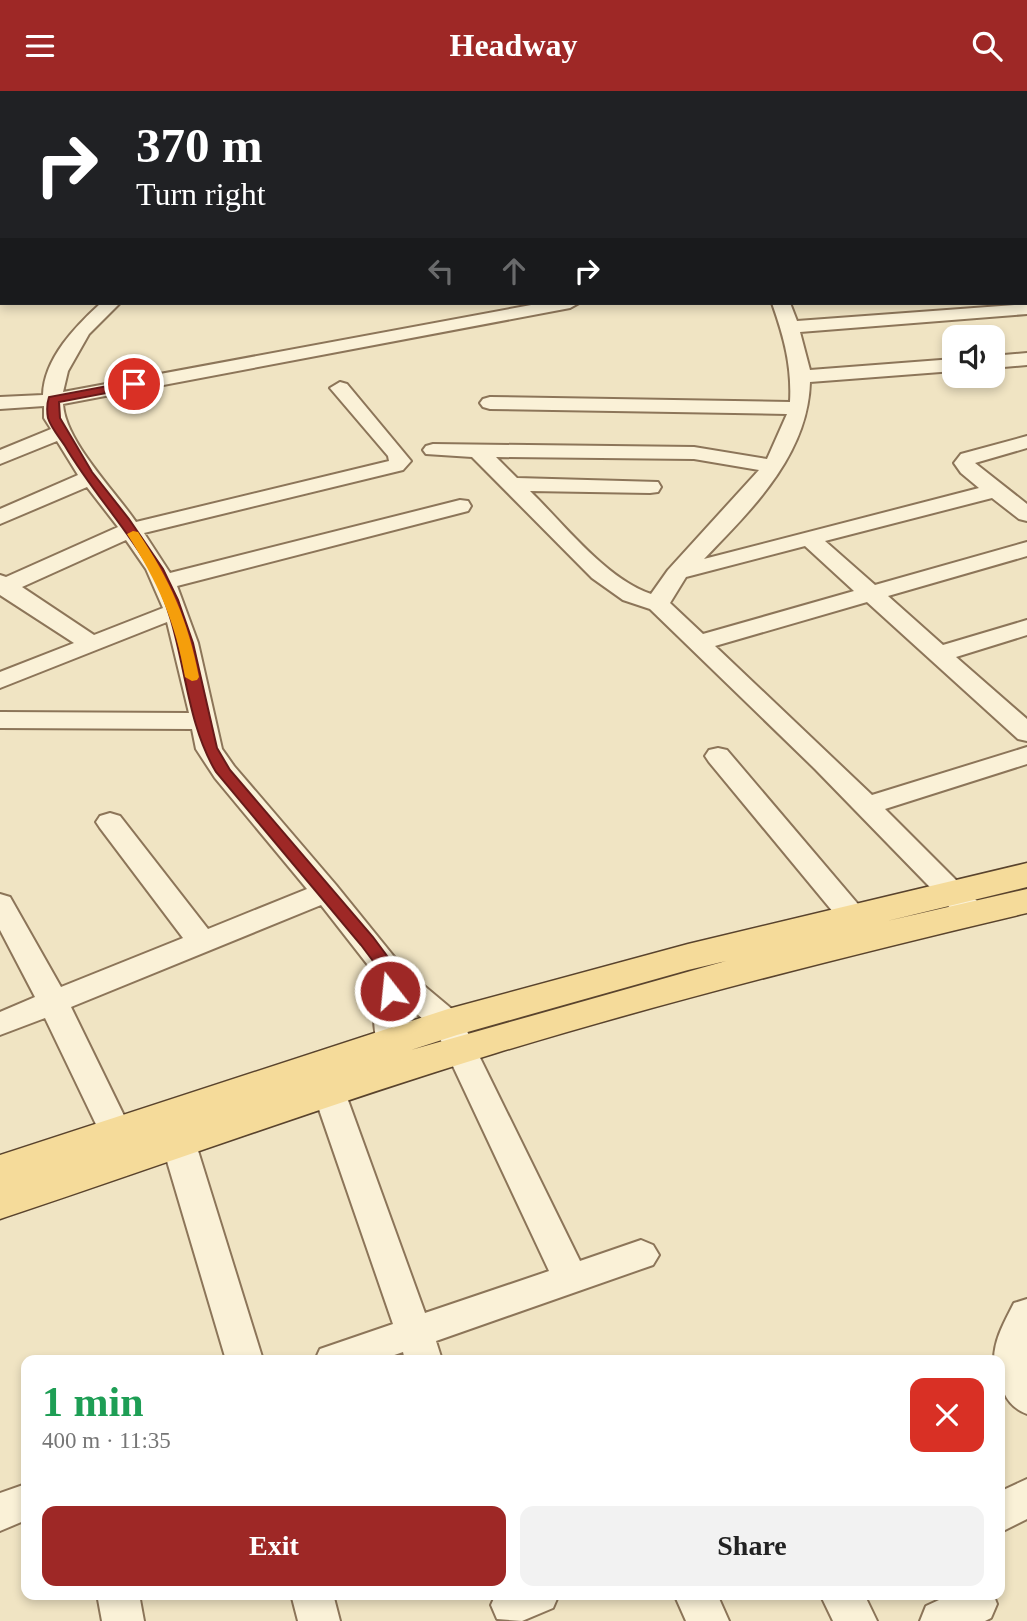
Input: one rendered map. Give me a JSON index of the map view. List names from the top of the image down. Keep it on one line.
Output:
{"page":{"header":"Headway","turn":["370 m","Turn right"],"heading":["1 min","400 m · 11:35"],"buttons":["Exit","Share"]}}
